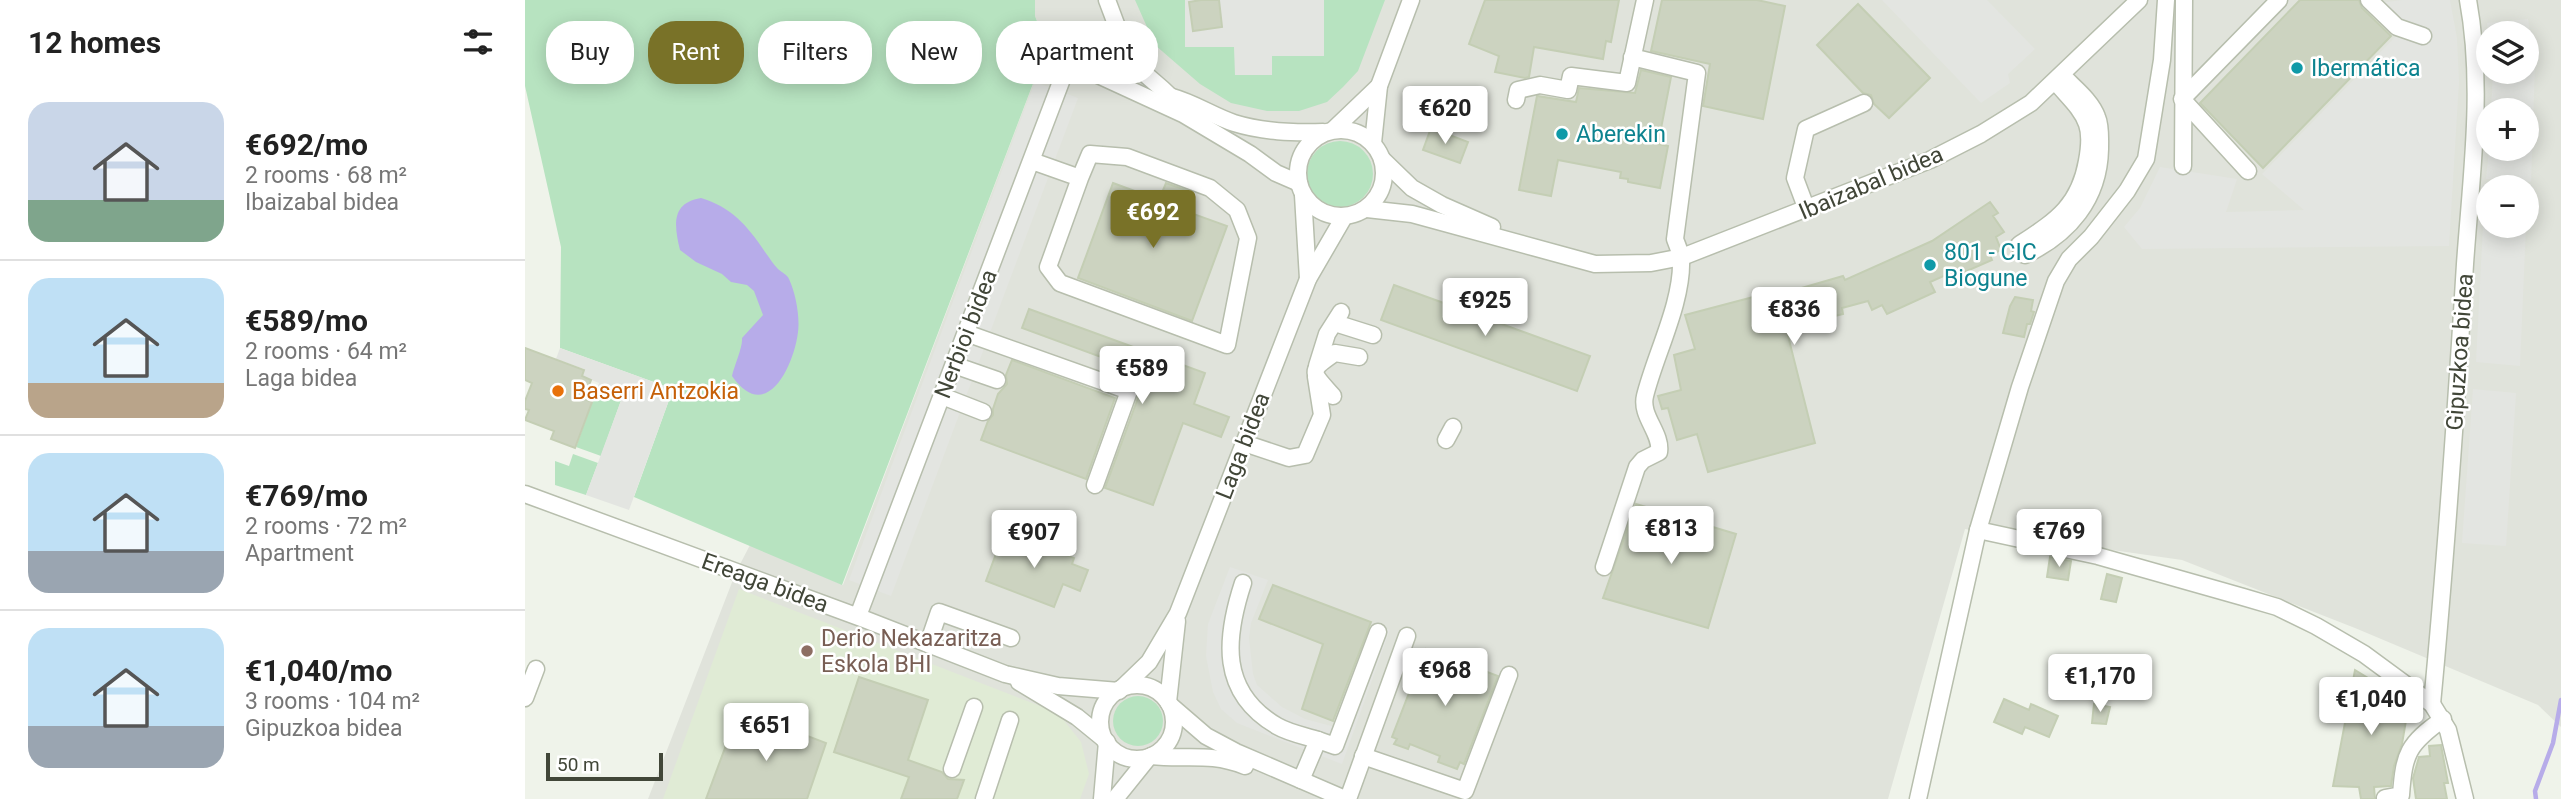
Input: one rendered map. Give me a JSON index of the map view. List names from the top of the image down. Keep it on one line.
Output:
{"streets":{"street":["Ibaizabal bidea","Nerbioi bidea","Gipuzkoa bidea","Laga bidea","Ereaga bidea"]},"crossings":[["Ibaizabal bidea","Laga bidea"],["Nerbioi bidea","Ereaga bidea"]],"places":["Ibermática","Aberekin","801 - CIC Biogune","Baserri Antzokia","Derio Nekazaritza Eskola BHI"],"scale_bar":"50 m","page":{"heading":"12 homes","map_buttons":["+","−"],"chip":["Buy","Rent","Filters","New","Apartment"],"list":[{"name":"€692/mo","note":"2 rooms · 68 m² · Ibaizabal bidea"},{"name":"€589/mo","note":"2 rooms · 64 m² · Laga bidea"},{"name":"€769/mo","note":"2 rooms · 72 m² · Apartment"},{"name":"€1,040/mo","note":"3 rooms · 104 m² · Gipuzkoa bidea"}],"price":["€620","€692","€925","€836","€589","€813","€769","€907","€968","€1,170","€1,040","€651"],"scale":"50 m"}}
